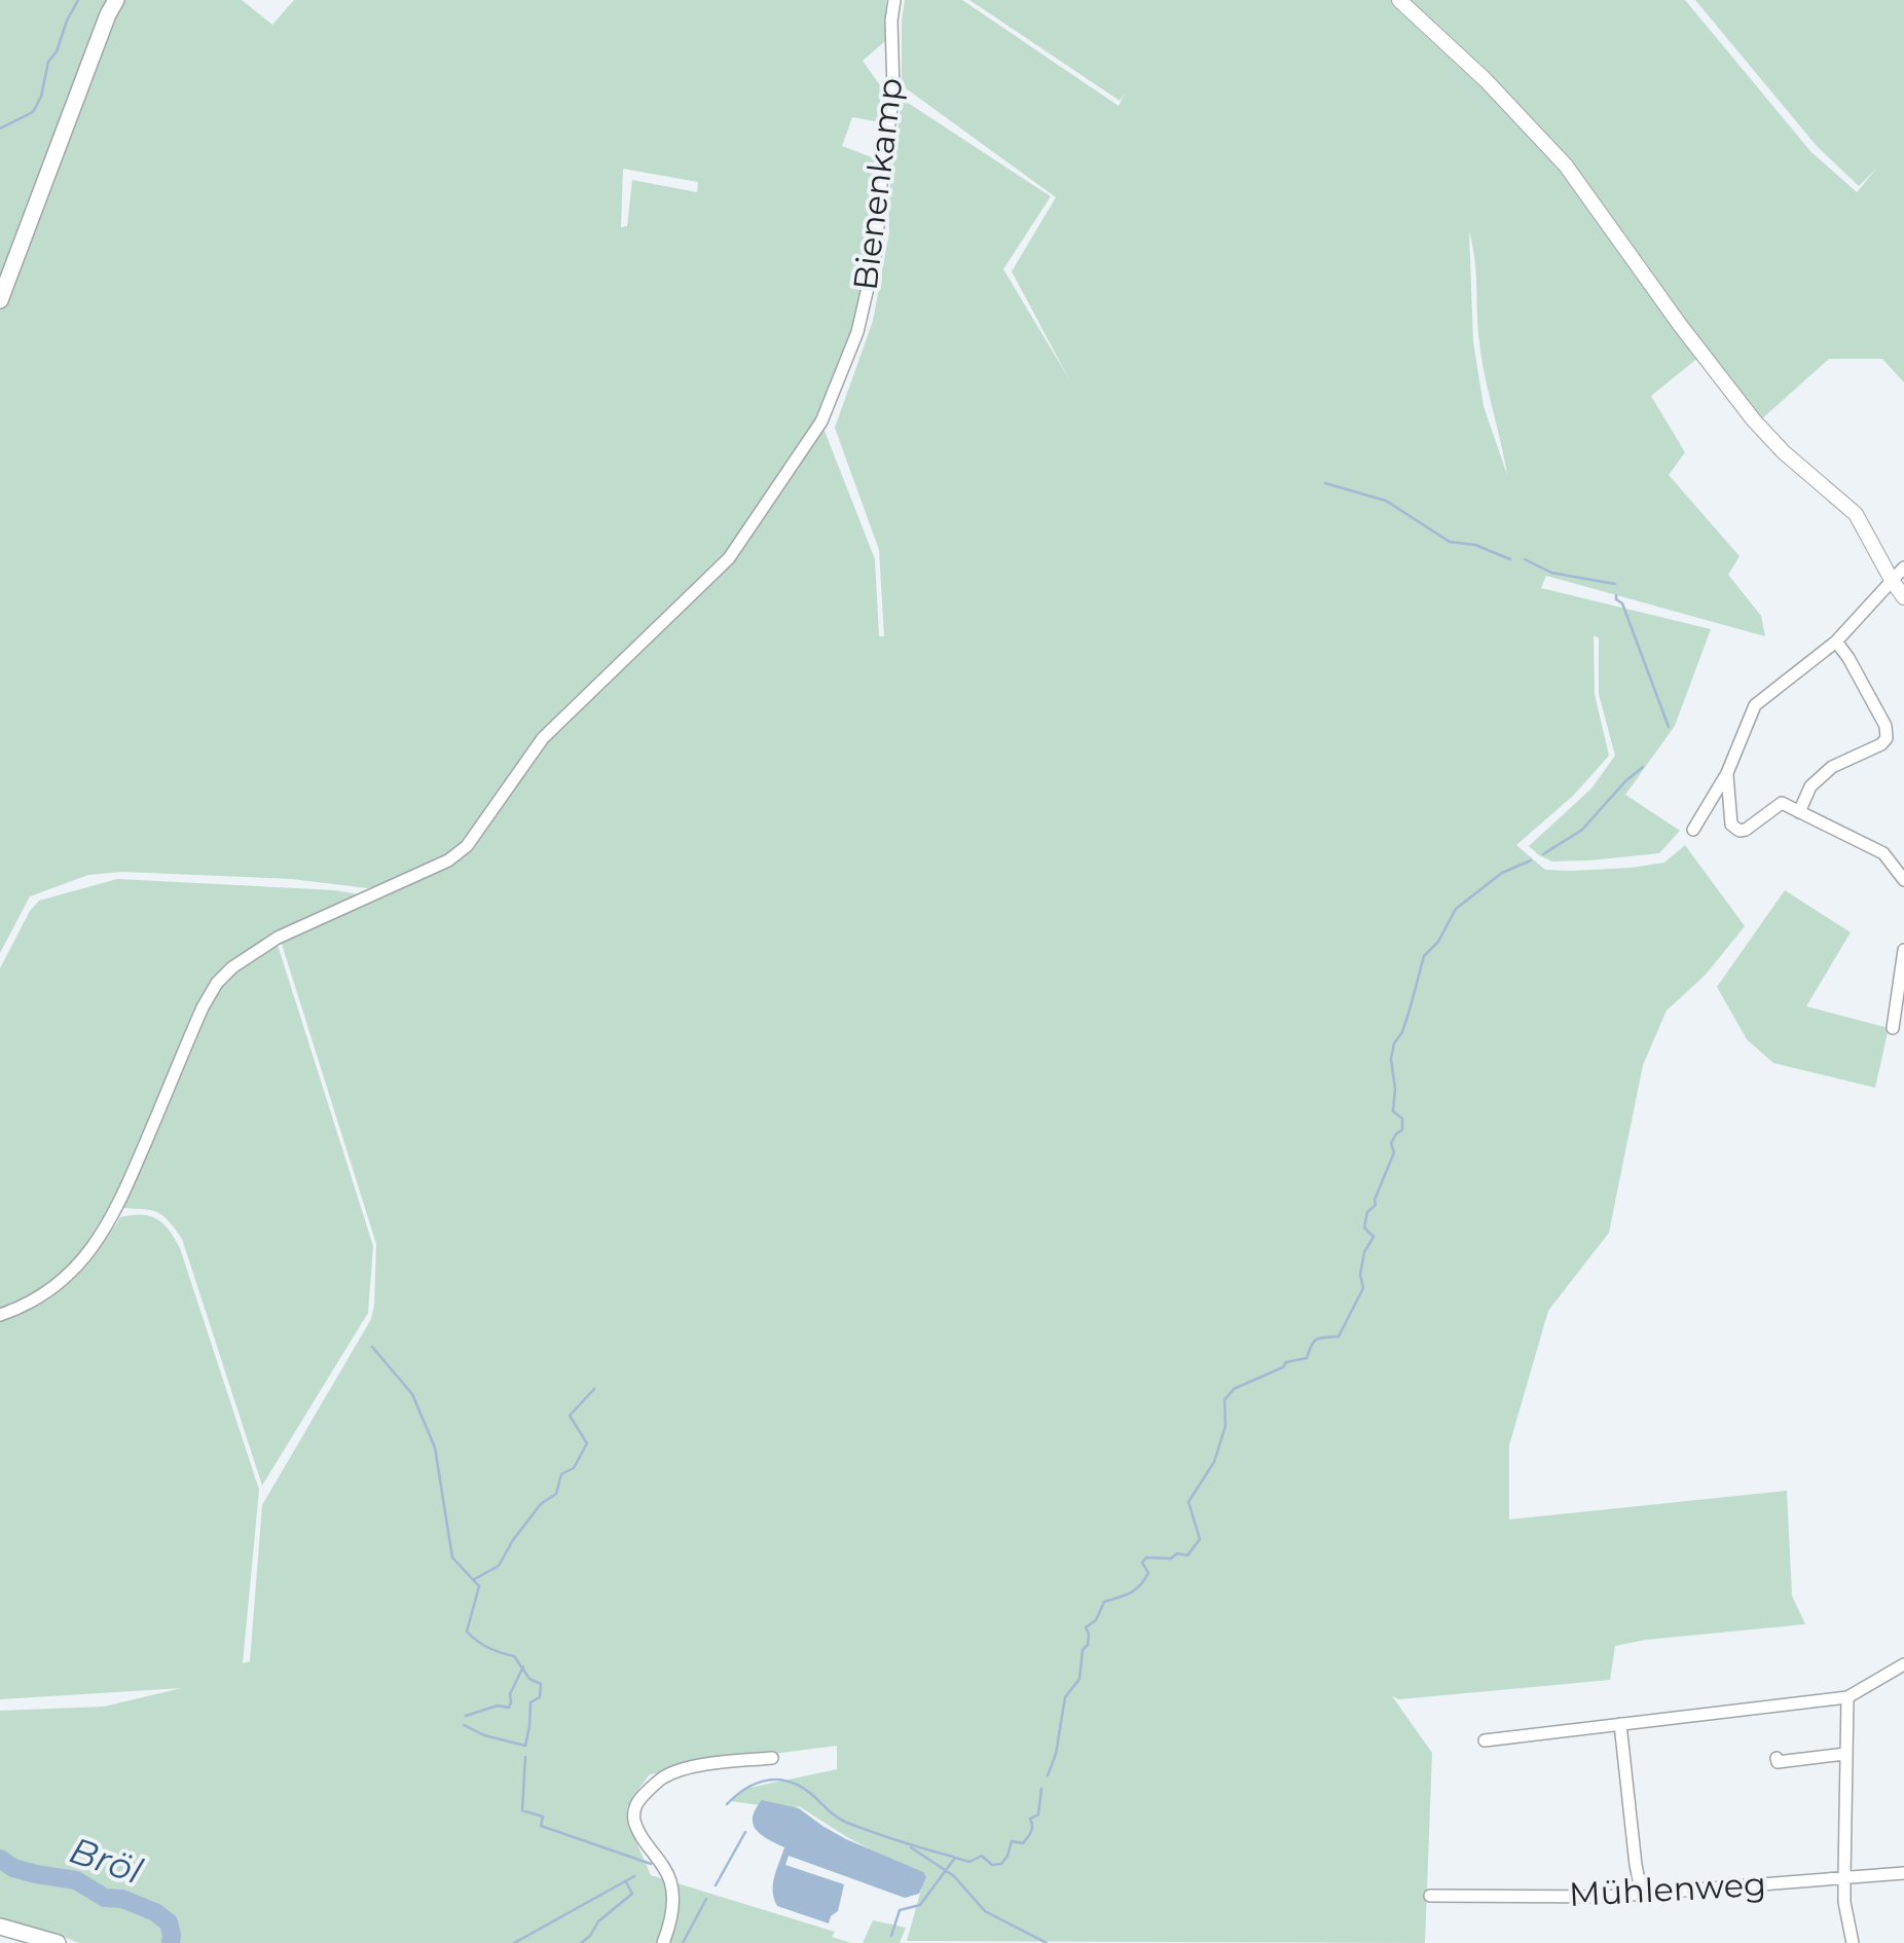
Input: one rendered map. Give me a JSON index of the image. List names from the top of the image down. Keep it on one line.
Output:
{"streets":{"street":["Bienenkamp","Mühlenweg"]},"water":["Bröl"]}
